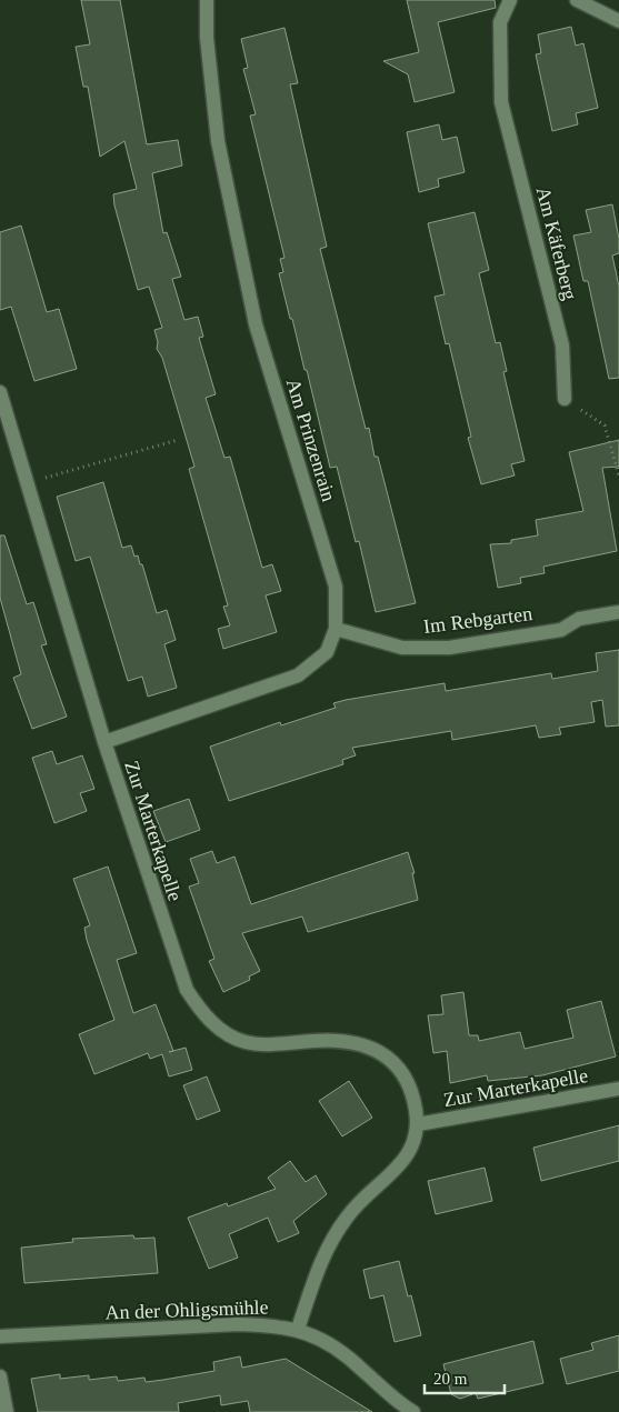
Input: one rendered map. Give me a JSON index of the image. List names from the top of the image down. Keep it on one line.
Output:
{"streets":{"street":["Am Käferberg","Am Prinzenrain","Im Rebgarten","Zur Marterkapelle","An der Ohligsmühle"]},"crossings":[["Am Prinzenrain","Im Rebgarten"],["Am Prinzenrain","Zur Marterkapelle"],["Zur Marterkapelle","An der Ohligsmühle"]],"scale_bar":"20 m"}
